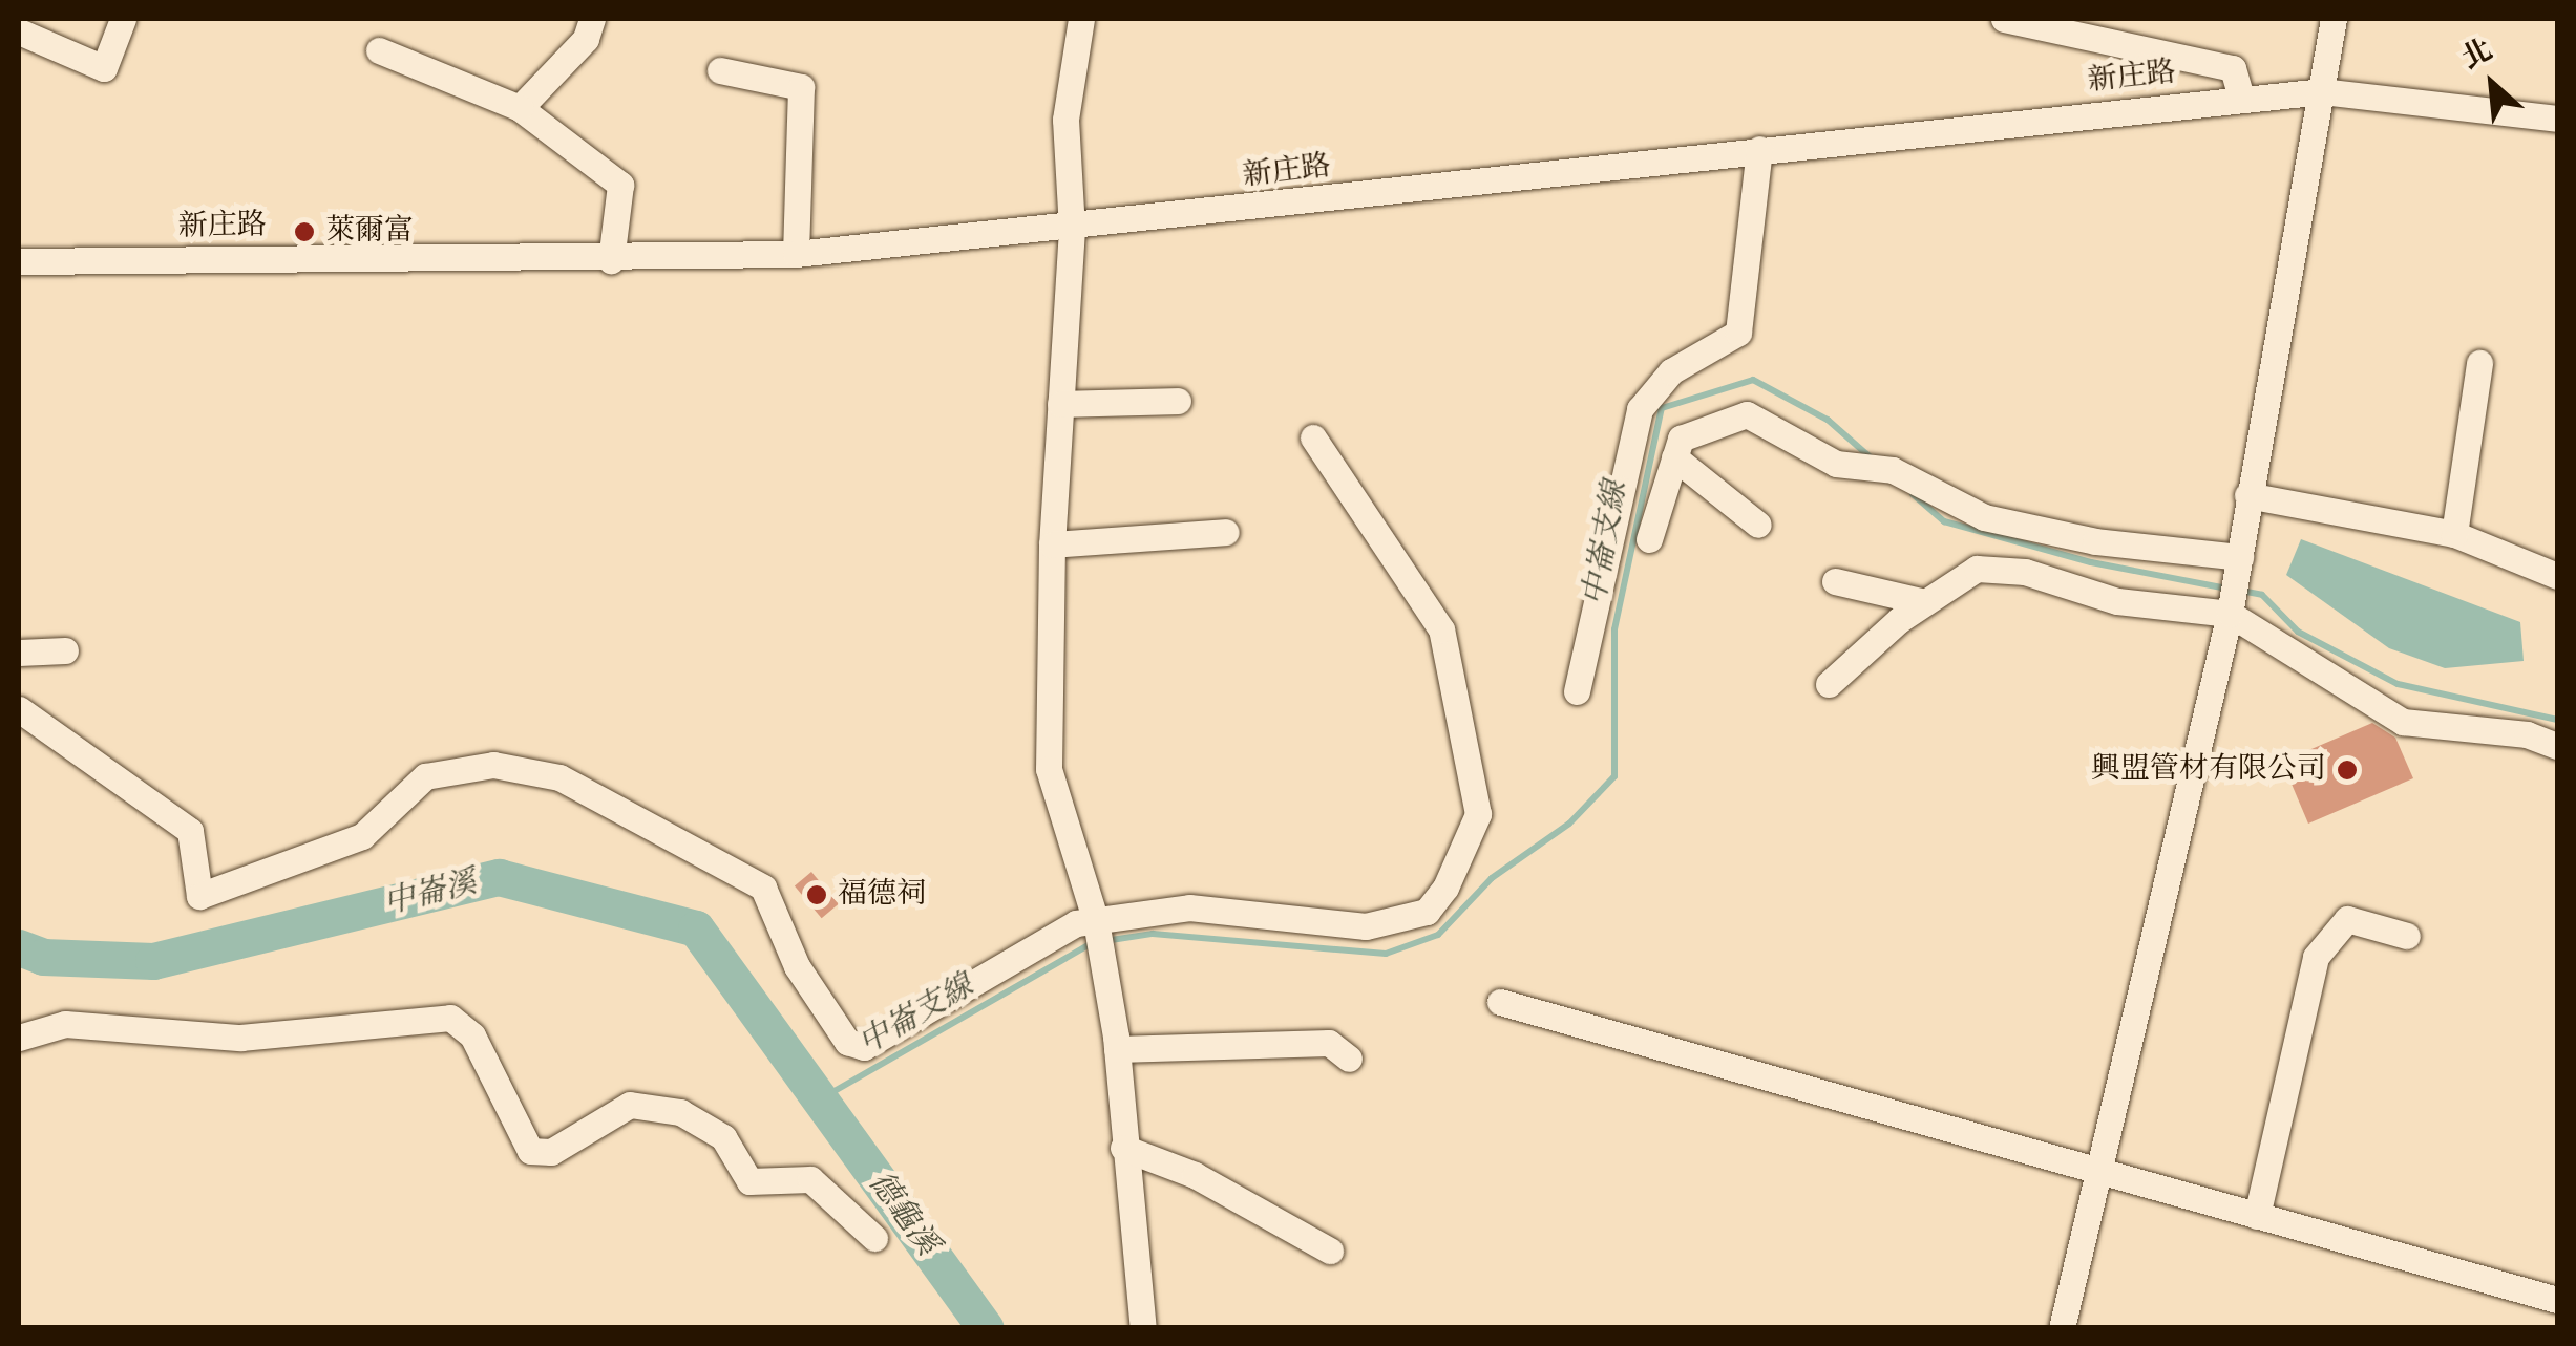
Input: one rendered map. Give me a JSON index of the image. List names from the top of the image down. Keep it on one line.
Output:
{"streets":{"street":["新庄路"]},"water":["中崙支線","中崙溪","德龜溪"],"places":["萊爾富","興盟管材有限公司","福德祠"],"north":"top left"}
